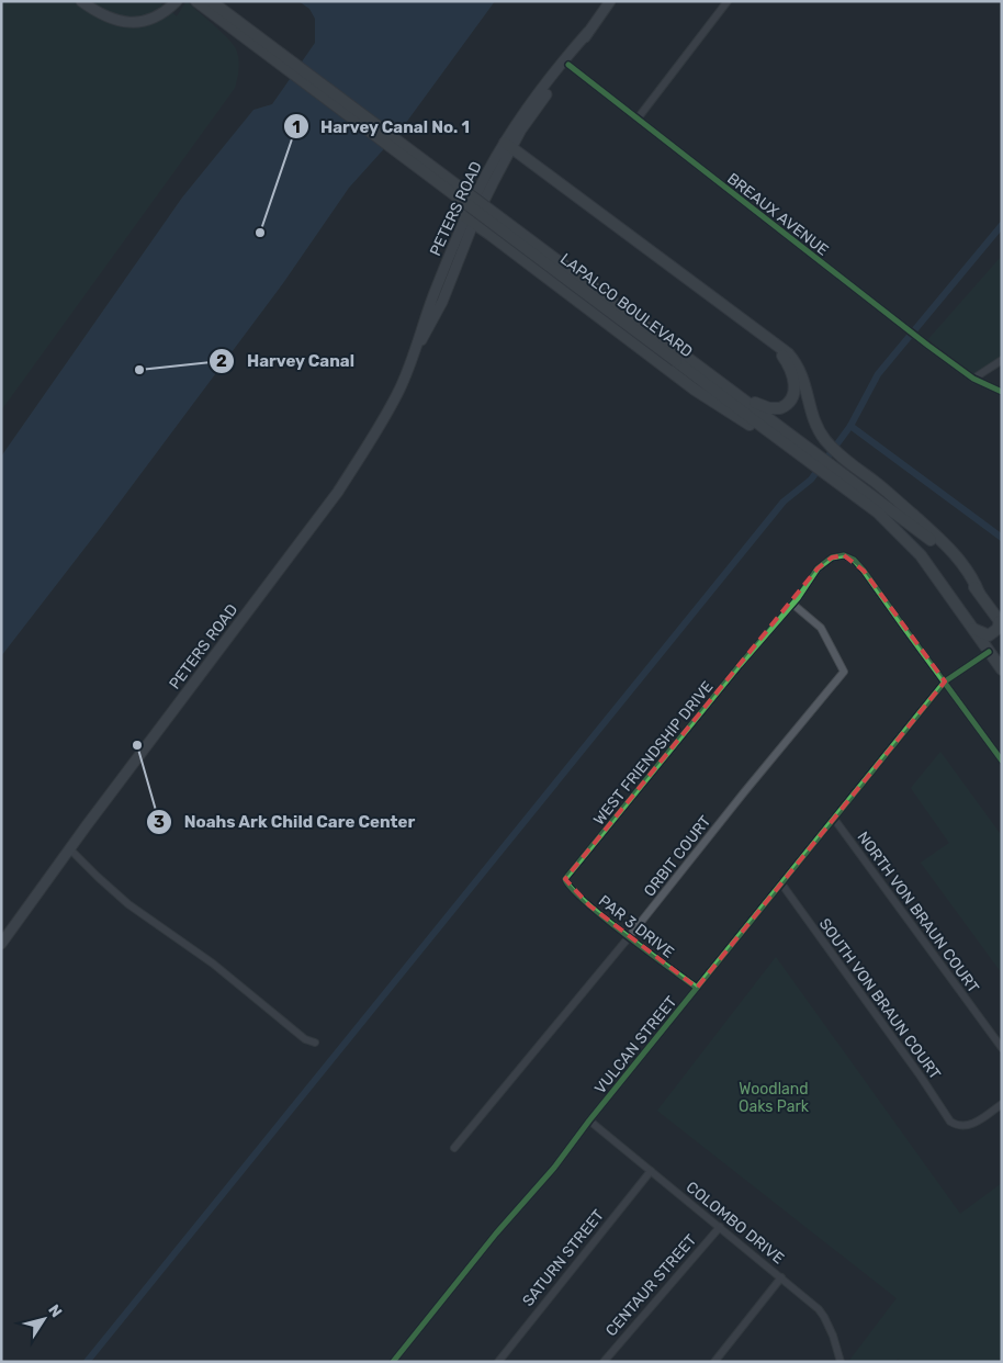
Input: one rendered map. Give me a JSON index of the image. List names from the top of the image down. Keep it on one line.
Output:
{"streets":{"main road":["PETERS ROAD","LAPALCO BOULEVARD"],"street":["BREAUX AVENUE","WEST FRIENDSHIP DRIVE","ORBIT COURT","NORTH VON BRAUN COURT","PAR 3 DRIVE","SOUTH VON BRAUN COURT","VULCAN STREET","COLOMBO DRIVE","SATURN STREET","CENTAUR STREET"]},"crossings":[["PETERS ROAD","BREAUX AVENUE"],["LAPALCO BOULEVARD","VULCAN STREET"],["WEST FRIENDSHIP DRIVE","ORBIT COURT"],["WEST FRIENDSHIP DRIVE","PAR 3 DRIVE"],["WEST FRIENDSHIP DRIVE","VULCAN STREET"],["ORBIT COURT","PAR 3 DRIVE"],["NORTH VON BRAUN COURT","VULCAN STREET"],["PAR 3 DRIVE","VULCAN STREET"],["SOUTH VON BRAUN COURT","VULCAN STREET"],["VULCAN STREET","COLOMBO DRIVE"],["COLOMBO DRIVE","SATURN STREET"],["COLOMBO DRIVE","CENTAUR STREET"]],"parks":["Woodland Oaks Park"],"places":["Harvey Canal No. 1","Harvey Canal","Noahs Ark Child Care Center"],"north":"top right"}
